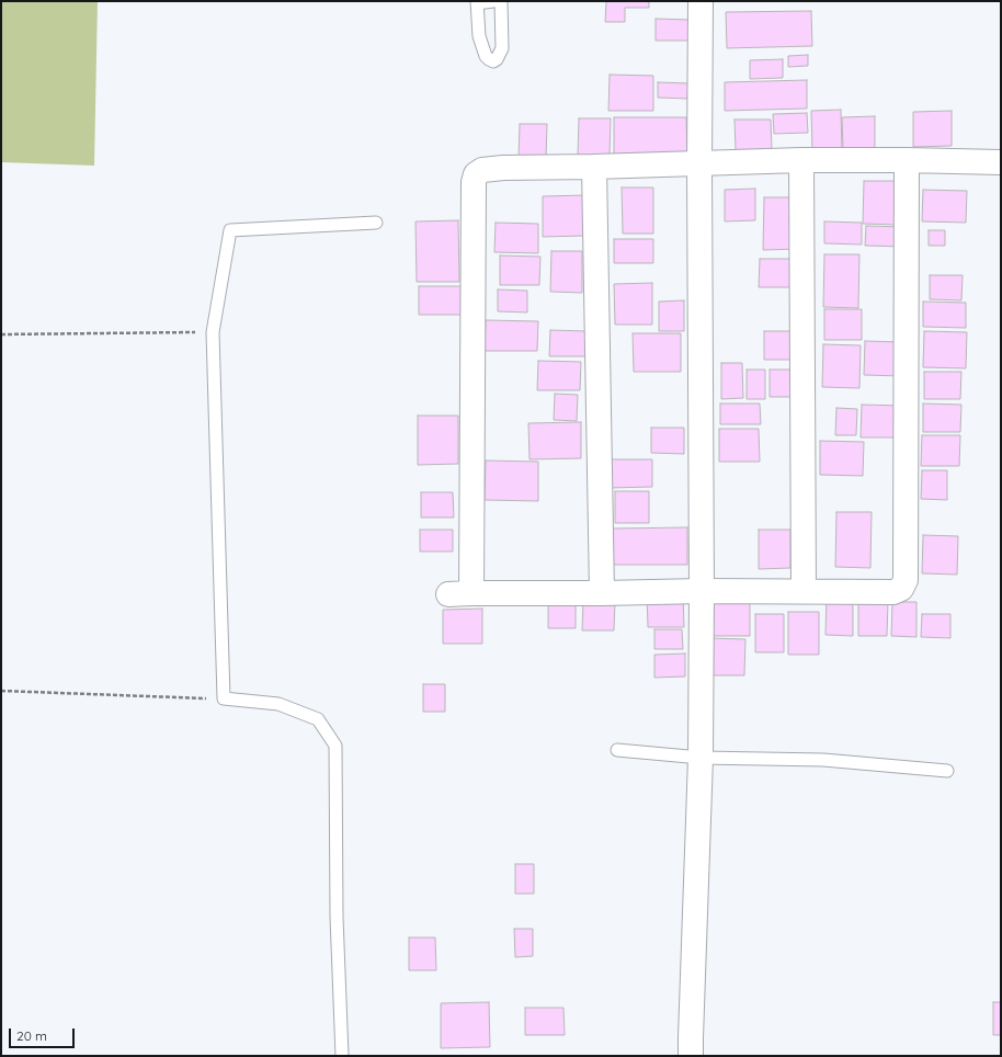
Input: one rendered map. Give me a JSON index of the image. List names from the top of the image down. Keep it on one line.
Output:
{"scale_bar":"20 m"}
